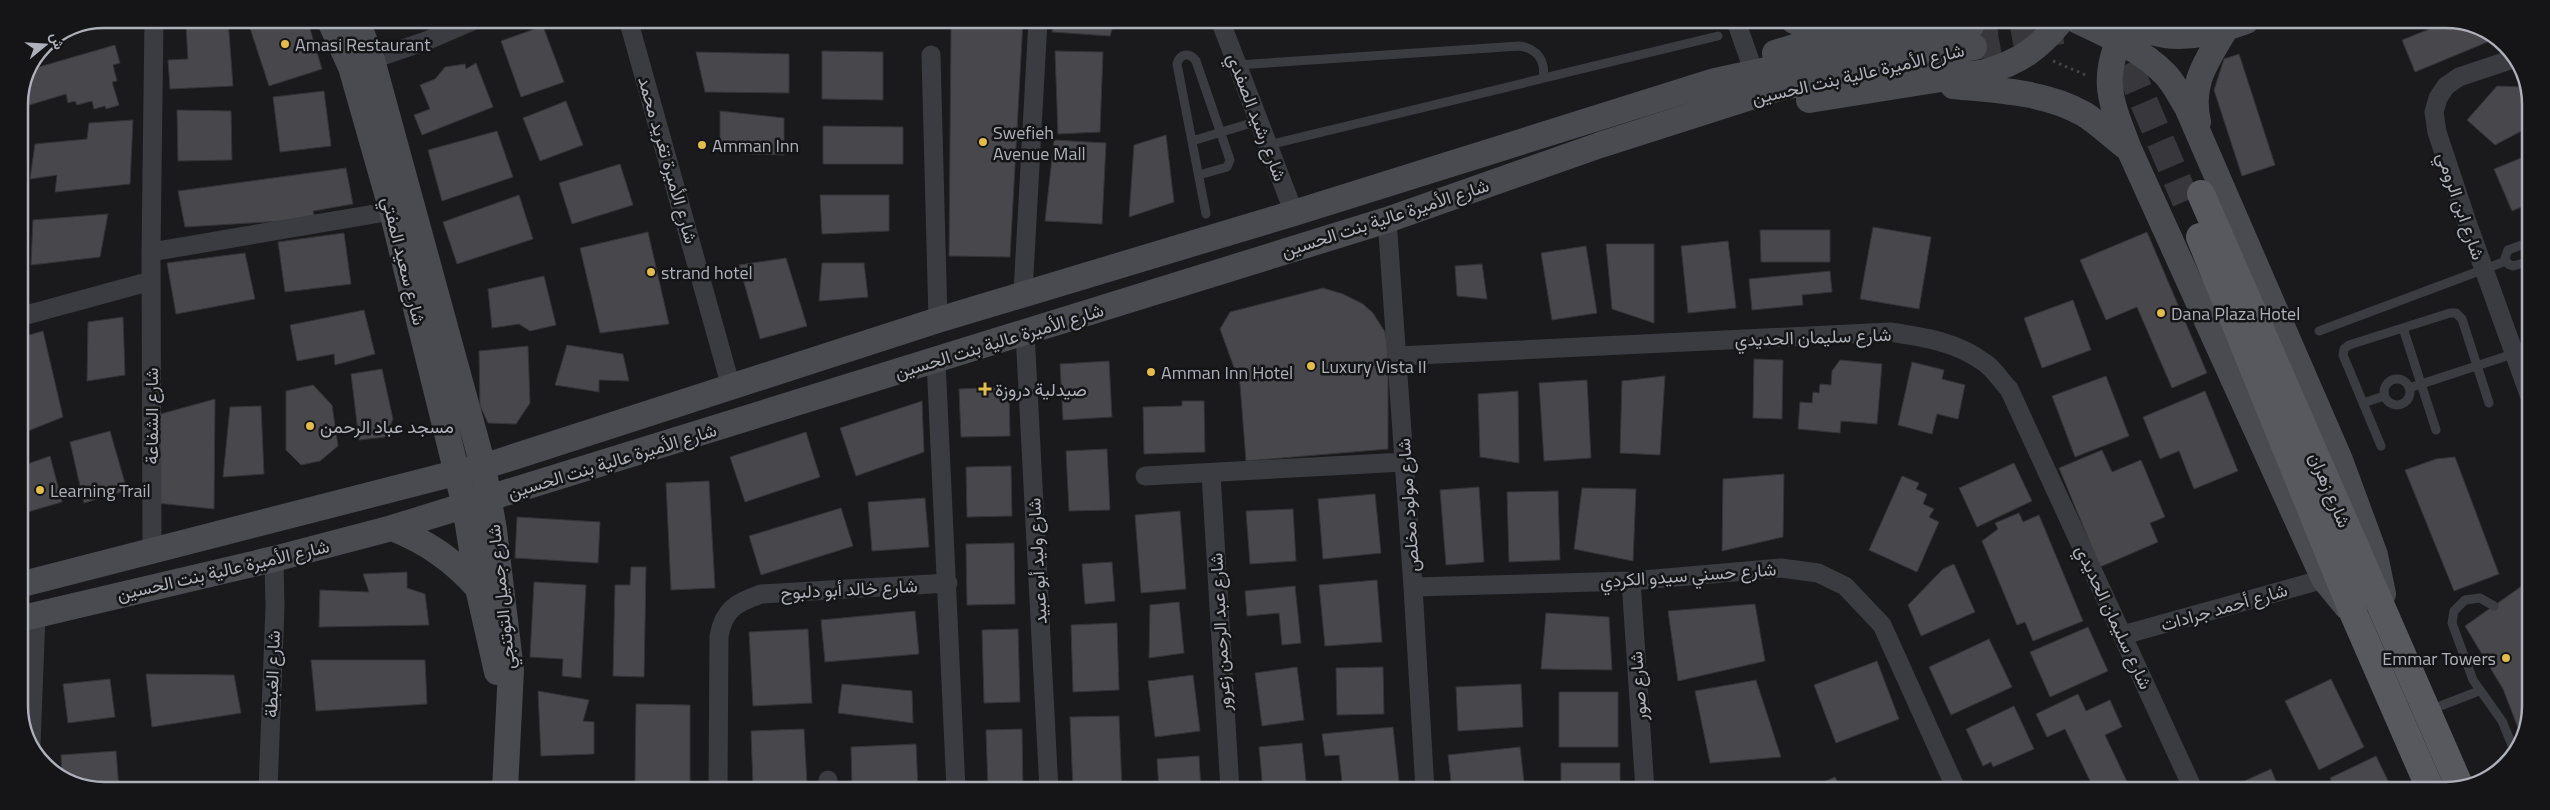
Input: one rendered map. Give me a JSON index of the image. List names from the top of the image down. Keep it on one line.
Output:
{"streets":{"main road":["شارع الأميرة عالية بنت الحسين","شارع سعيد المفتي","شارع زهران","شارع جميل التوتنجي"],"street":["شارع رشيد الصفدي","شارع الأميرة تغريد محمد","شارع ابن الرومي","شارع سليمان الحديدي","شارع الشفاعة","شارع مولود مخلص","شارع وليد أبو عبيد","شارع حسني سيدو الكردي","شارع خالد أبو دلبوح","شارع أحمد جرادات","شارع عبد الرحمن زعرور","شارع الغبطة","شارع صور"]},"crossings":[["شارع الأميرة عالية بنت الحسين","شارع رشيد الصفدي"],["شارع الأميرة عالية بنت الحسين","شارع الأميرة تغريد محمد"],["شارع الأميرة عالية بنت الحسين","شارع سعيد المفتي"],["شارع الأميرة عالية بنت الحسين","شارع الشفاعة"],["شارع الأميرة عالية بنت الحسين","شارع مولود مخلص"],["شارع الأميرة عالية بنت الحسين","شارع وليد أبو عبيد"],["شارع الأميرة عالية بنت الحسين","شارع جميل التوتنجي"],["شارع الأميرة عالية بنت الحسين","شارع الغبطة"],["شارع سعيد المفتي","شارع جميل التوتنجي"],["شارع سليمان الحديدي","شارع مولود مخلص"],["شارع سليمان الحديدي","شارع أحمد جرادات"],["شارع مولود مخلص","شارع حسني سيدو الكردي"],["شارع حسني سيدو الكردي","شارع صور"]],"places":{"other":["Amasi Restaurant","Swefieh Avenue Mall","Amman Inn","strand hotel","Dana Plaza Hotel","Luxury Vista II","Amman Inn Hotel","مسجد عباد الرحمن","Learning Trail","Emmar Towers"],"health":["صيدلية دروزة"]},"north":"right"}
